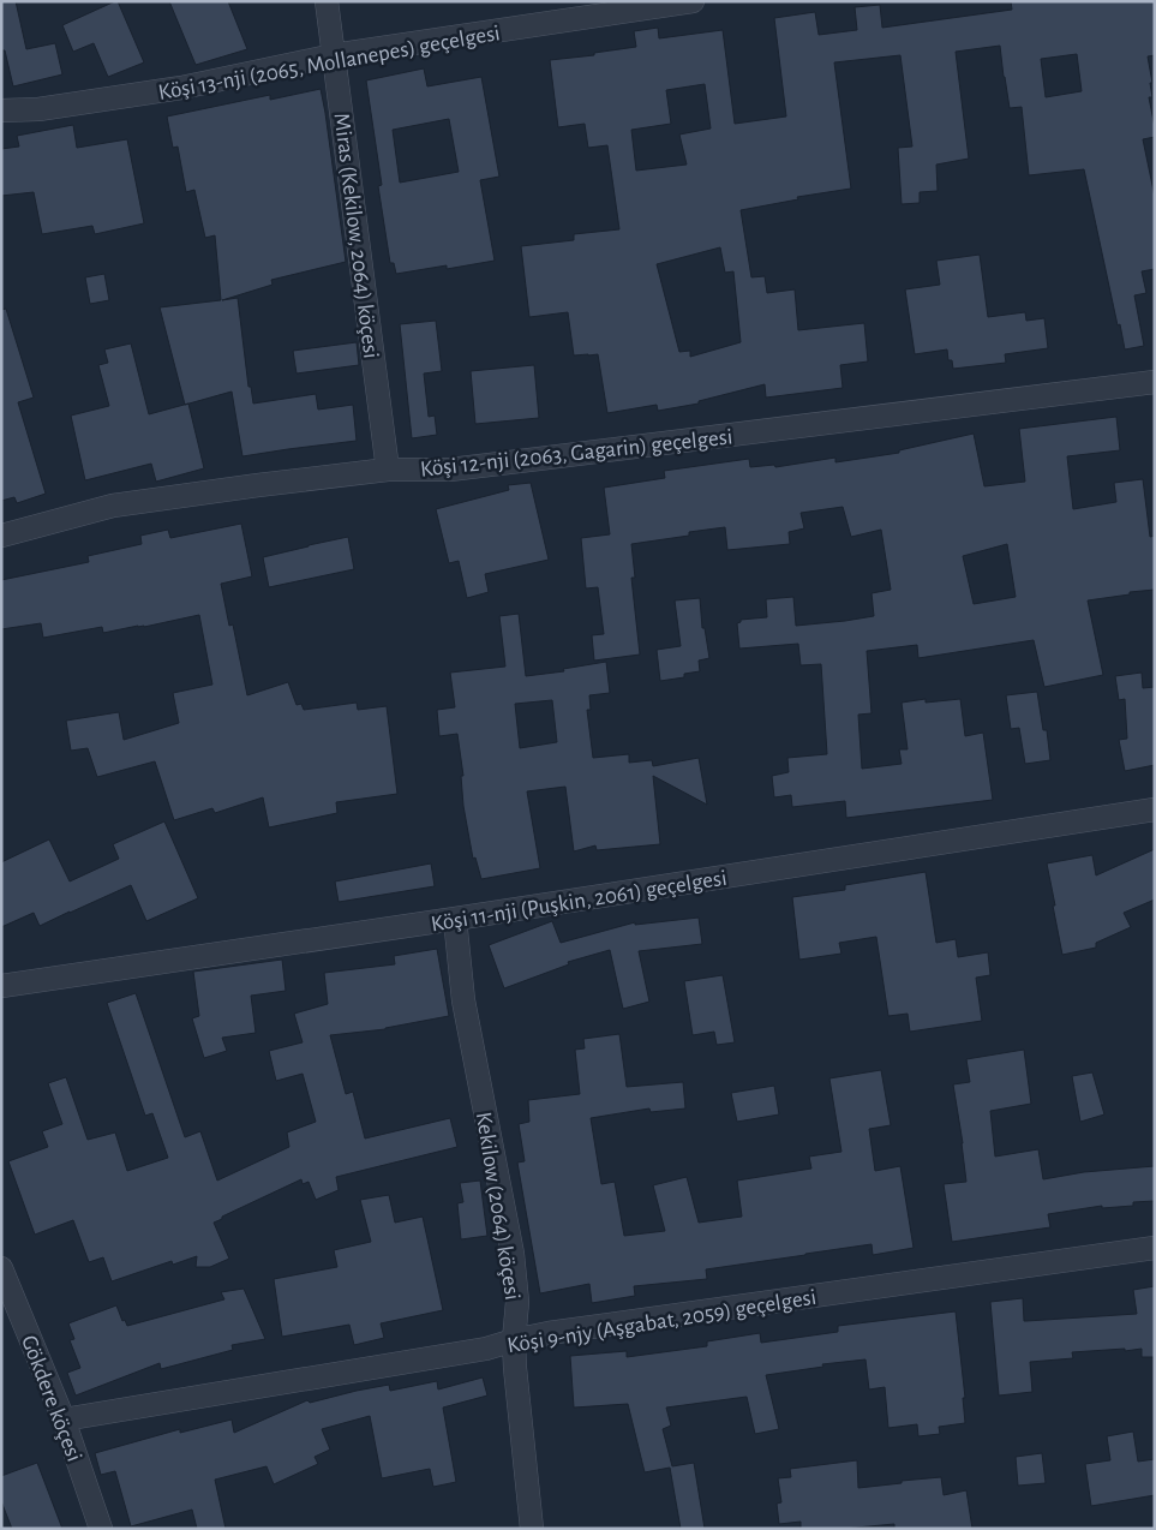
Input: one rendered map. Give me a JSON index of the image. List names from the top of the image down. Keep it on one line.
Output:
{"streets":{"street":["Köşi 13-nji (2065, Mollanepes) geçelgesi","Miras (Kekilow, 2064) köçesi","Köşi 12-nji (2063, Gagarin) geçelgesi","Köşi 11-nji (Puşkin, 2061) geçelgesi","Kekilow (2064) köçesi","Köşi 9-njy (Aşgabat, 2059) geçelgesi","Gökdere köçesi"]},"crossings":[["Köşi 13-nji (2065, Mollanepes) geçelgesi","Miras (Kekilow, 2064) köçesi"],["Miras (Kekilow, 2064) köçesi","Köşi 12-nji (2063, Gagarin) geçelgesi"],["Köşi 11-nji (Puşkin, 2061) geçelgesi","Kekilow (2064) köçesi"],["Kekilow (2064) köçesi","Köşi 9-njy (Aşgabat, 2059) geçelgesi"],["Köşi 9-njy (Aşgabat, 2059) geçelgesi","Gökdere köçesi"]]}
